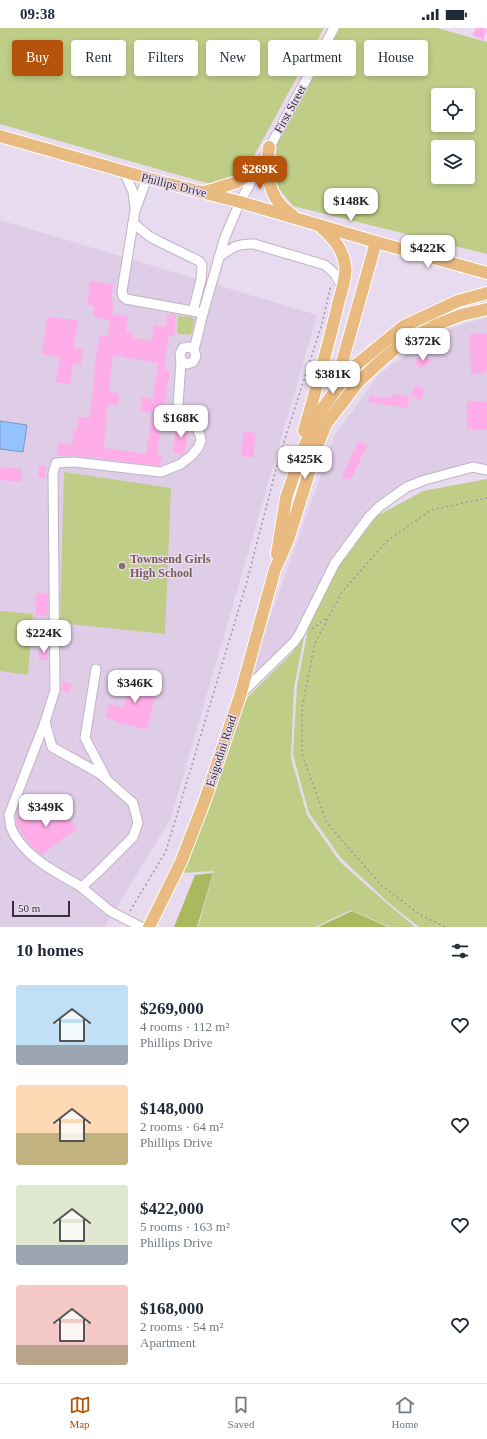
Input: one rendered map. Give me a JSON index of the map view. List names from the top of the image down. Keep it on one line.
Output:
{"streets":{"main road":["Phillips Drive","Esigodini Road"],"street":["First Street"]},"crossings":[["First Street","Phillips Drive"]],"places":["Townsend Girls High School"],"scale_bar":"50 m","page":{"status":"09:38","chip":["Buy","Rent","Filters","New","Apartment","House"],"price":["$269K","$148K","$422K","$372K","$381K","$168K","$425K","$224K","$346K","$349K"],"scale":"50 m","heading":"10 homes","list":[{"name":"$269,000","note":"4 rooms · 112 m² · Phillips Drive"},{"name":"$148,000","note":"2 rooms · 64 m² · Phillips Drive"},{"name":"$422,000","note":"5 rooms · 163 m² · Phillips Drive"},{"name":"$168,000","note":"2 rooms · 54 m² · Apartment"}],"tabs":["Map","Saved","Home"]}}
